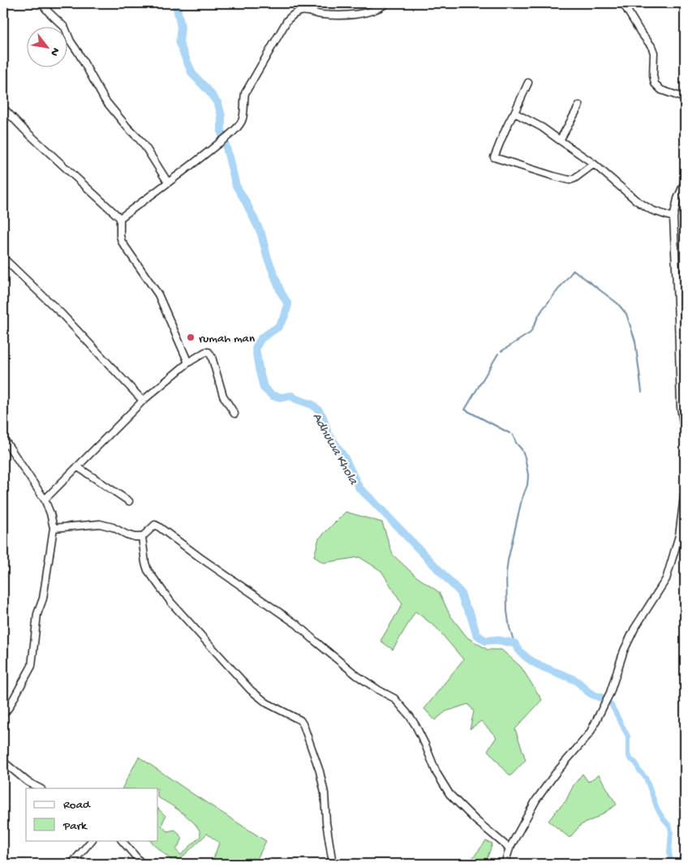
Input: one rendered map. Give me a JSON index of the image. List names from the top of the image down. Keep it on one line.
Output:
{"water":["Adhuwa Khola"],"places":["rumah man"],"legend":["Road","Park"],"north":"bottom right"}
